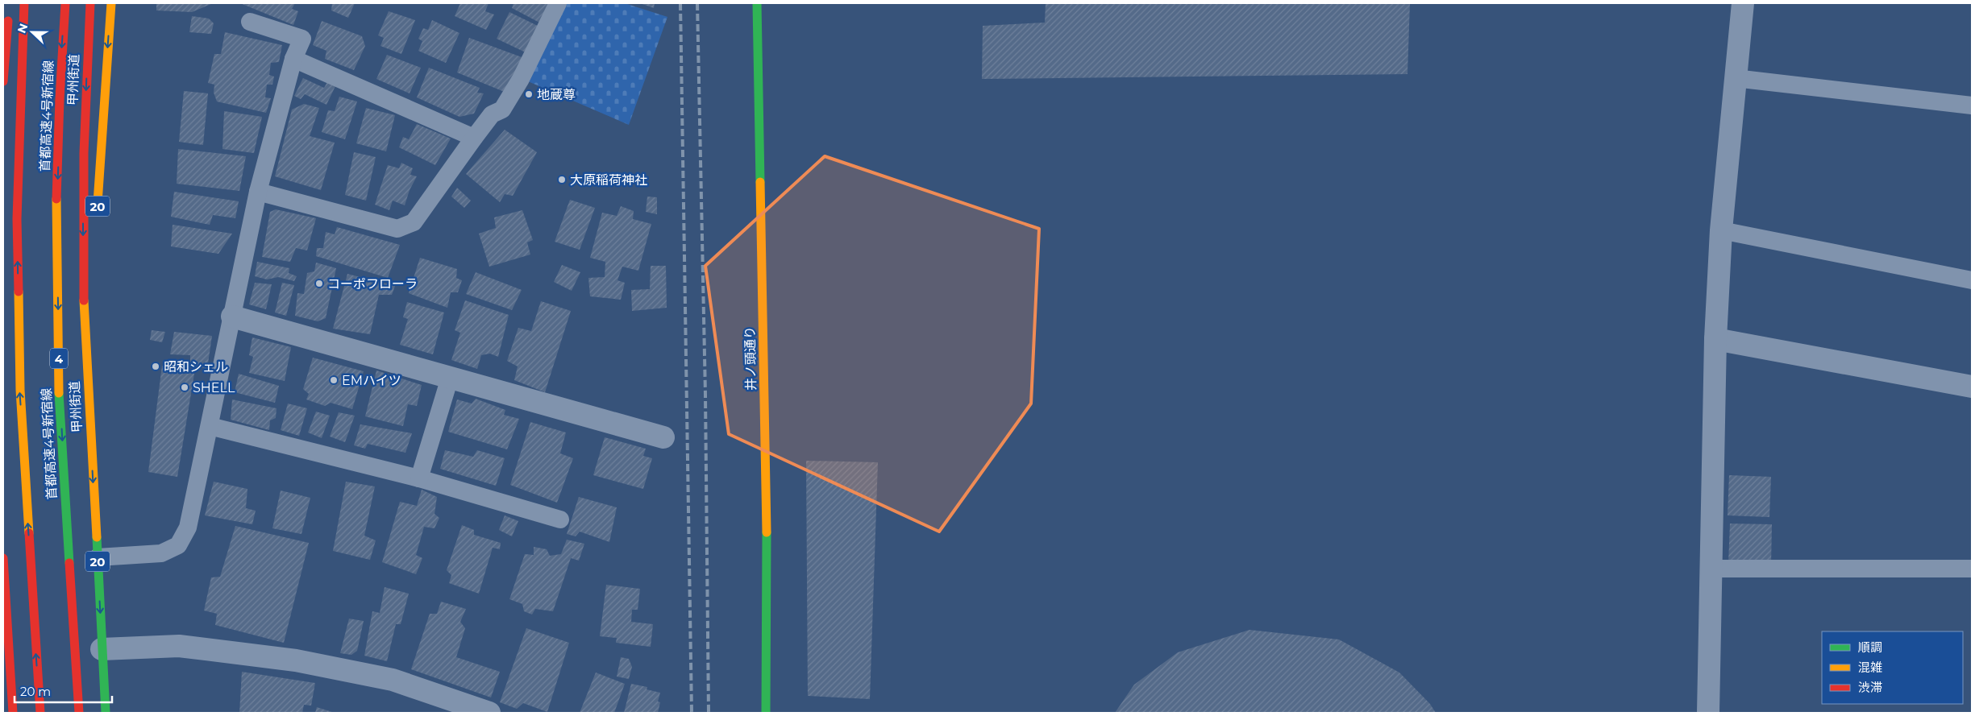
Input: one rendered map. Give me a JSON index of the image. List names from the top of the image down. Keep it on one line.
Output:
{"streets":{"main road":["甲州街道","首都高速4号新宿線","20","4","井ノ頭通り"]},"crossings":[["甲州街道","20"]],"places":["地蔵尊","大原稲荷神社","コーポフローラ","昭和シェル","EMハイツ","SHELL"],"legend":["順調","混雑","渋滞"],"scale_bar":"20 m","north":"left"}
